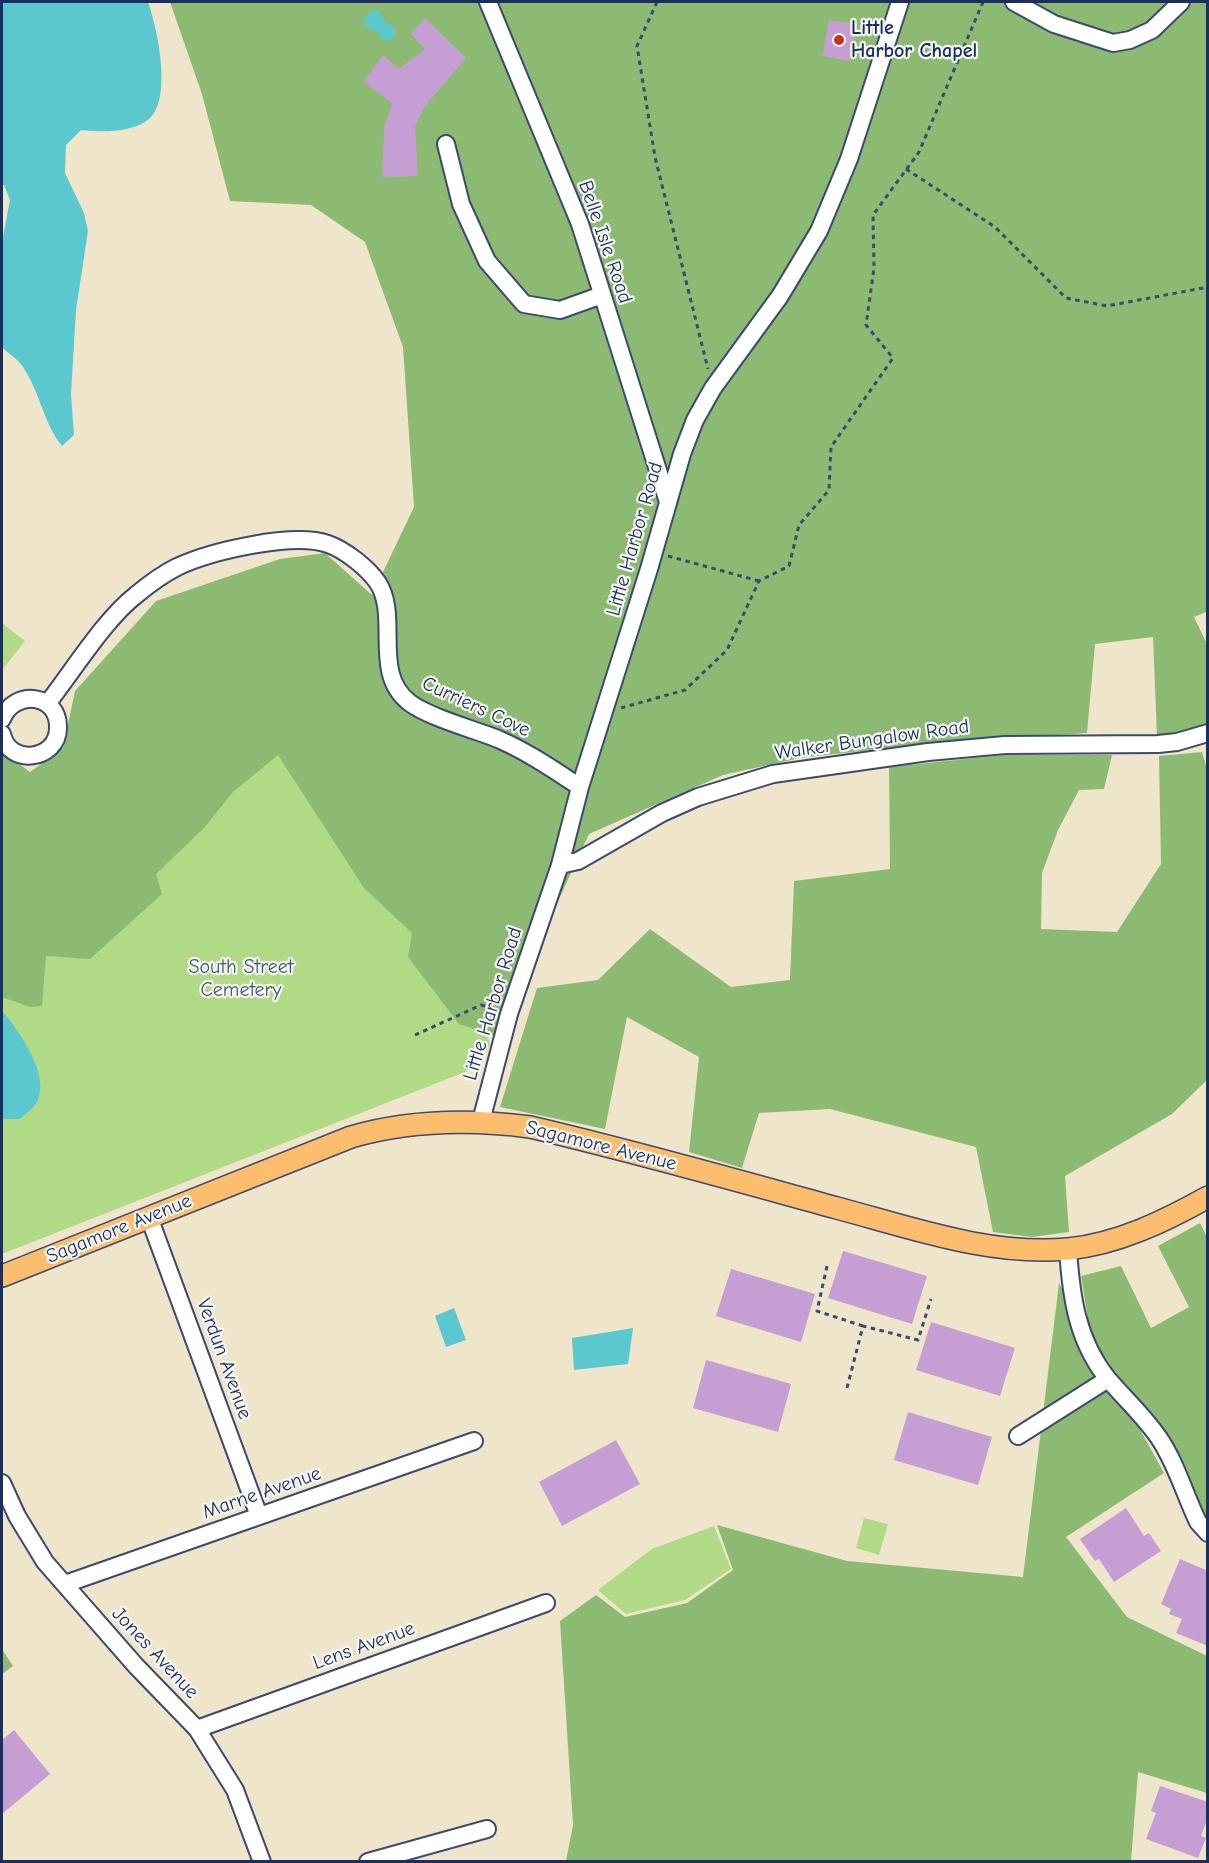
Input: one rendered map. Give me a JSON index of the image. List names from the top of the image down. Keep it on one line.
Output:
{"streets":{"main road":["Sagamore Avenue"],"street":["Belle Isle Road","Little Harbor Road","Curriers Cove","Walker Bungalow Road","Verdun Avenue","Marne Avenue","Lens Avenue","Jones Avenue"]},"crossings":[["Belle Isle Road","Little Harbor Road"],["Little Harbor Road","Curriers Cove"],["Little Harbor Road","Walker Bungalow Road"],["Little Harbor Road","Sagamore Avenue"],["Sagamore Avenue","Verdun Avenue"],["Verdun Avenue","Marne Avenue"],["Marne Avenue","Jones Avenue"],["Lens Avenue","Jones Avenue"]],"parks":["South Street Cemetery"],"places":["Little Harbor Chapel"]}
